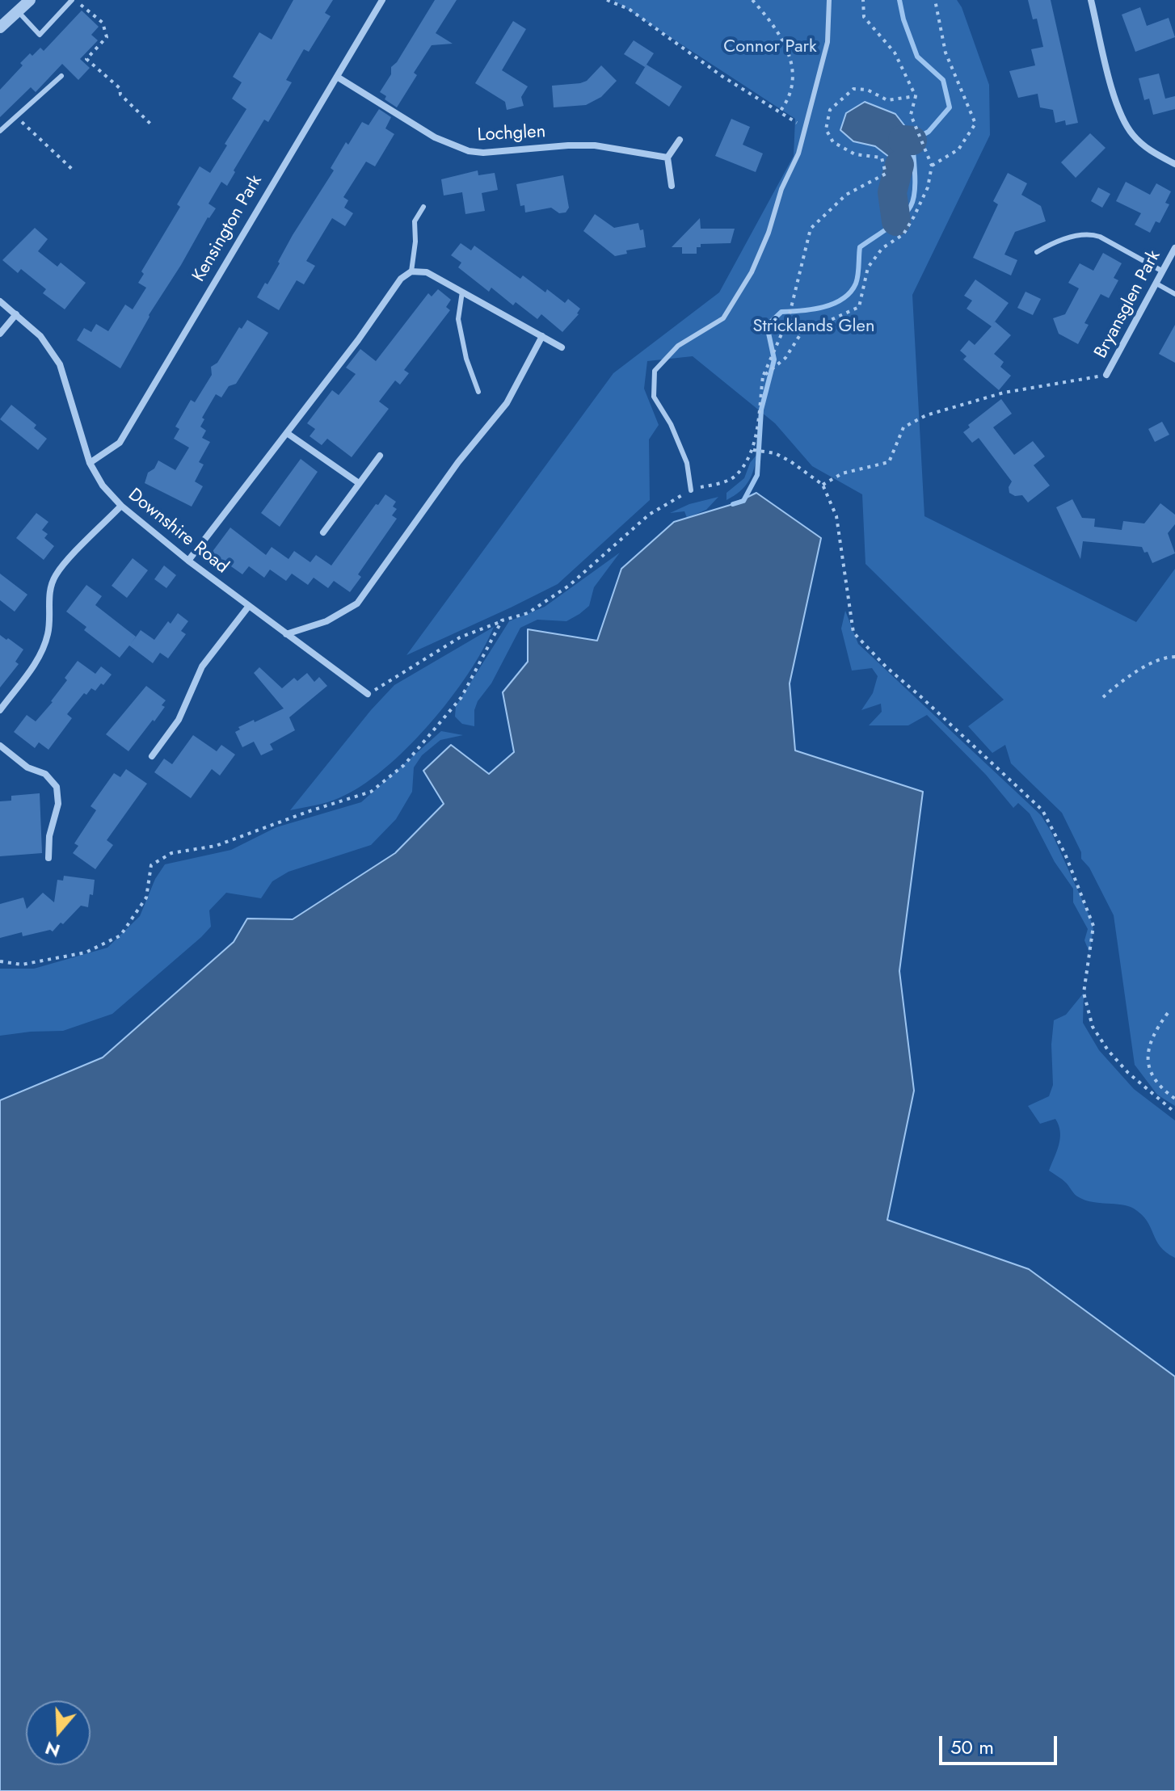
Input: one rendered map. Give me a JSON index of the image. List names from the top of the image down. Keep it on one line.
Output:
{"streets":{"street":["Lochglen","Kensington Park","Bryansglen Park","Downshire Road"]},"crossings":[["Lochglen","Kensington Park"],["Kensington Park","Downshire Road"]],"parks":["Connor Park","Stricklands Glen"],"scale_bar":"50 m","north":"bottom"}
